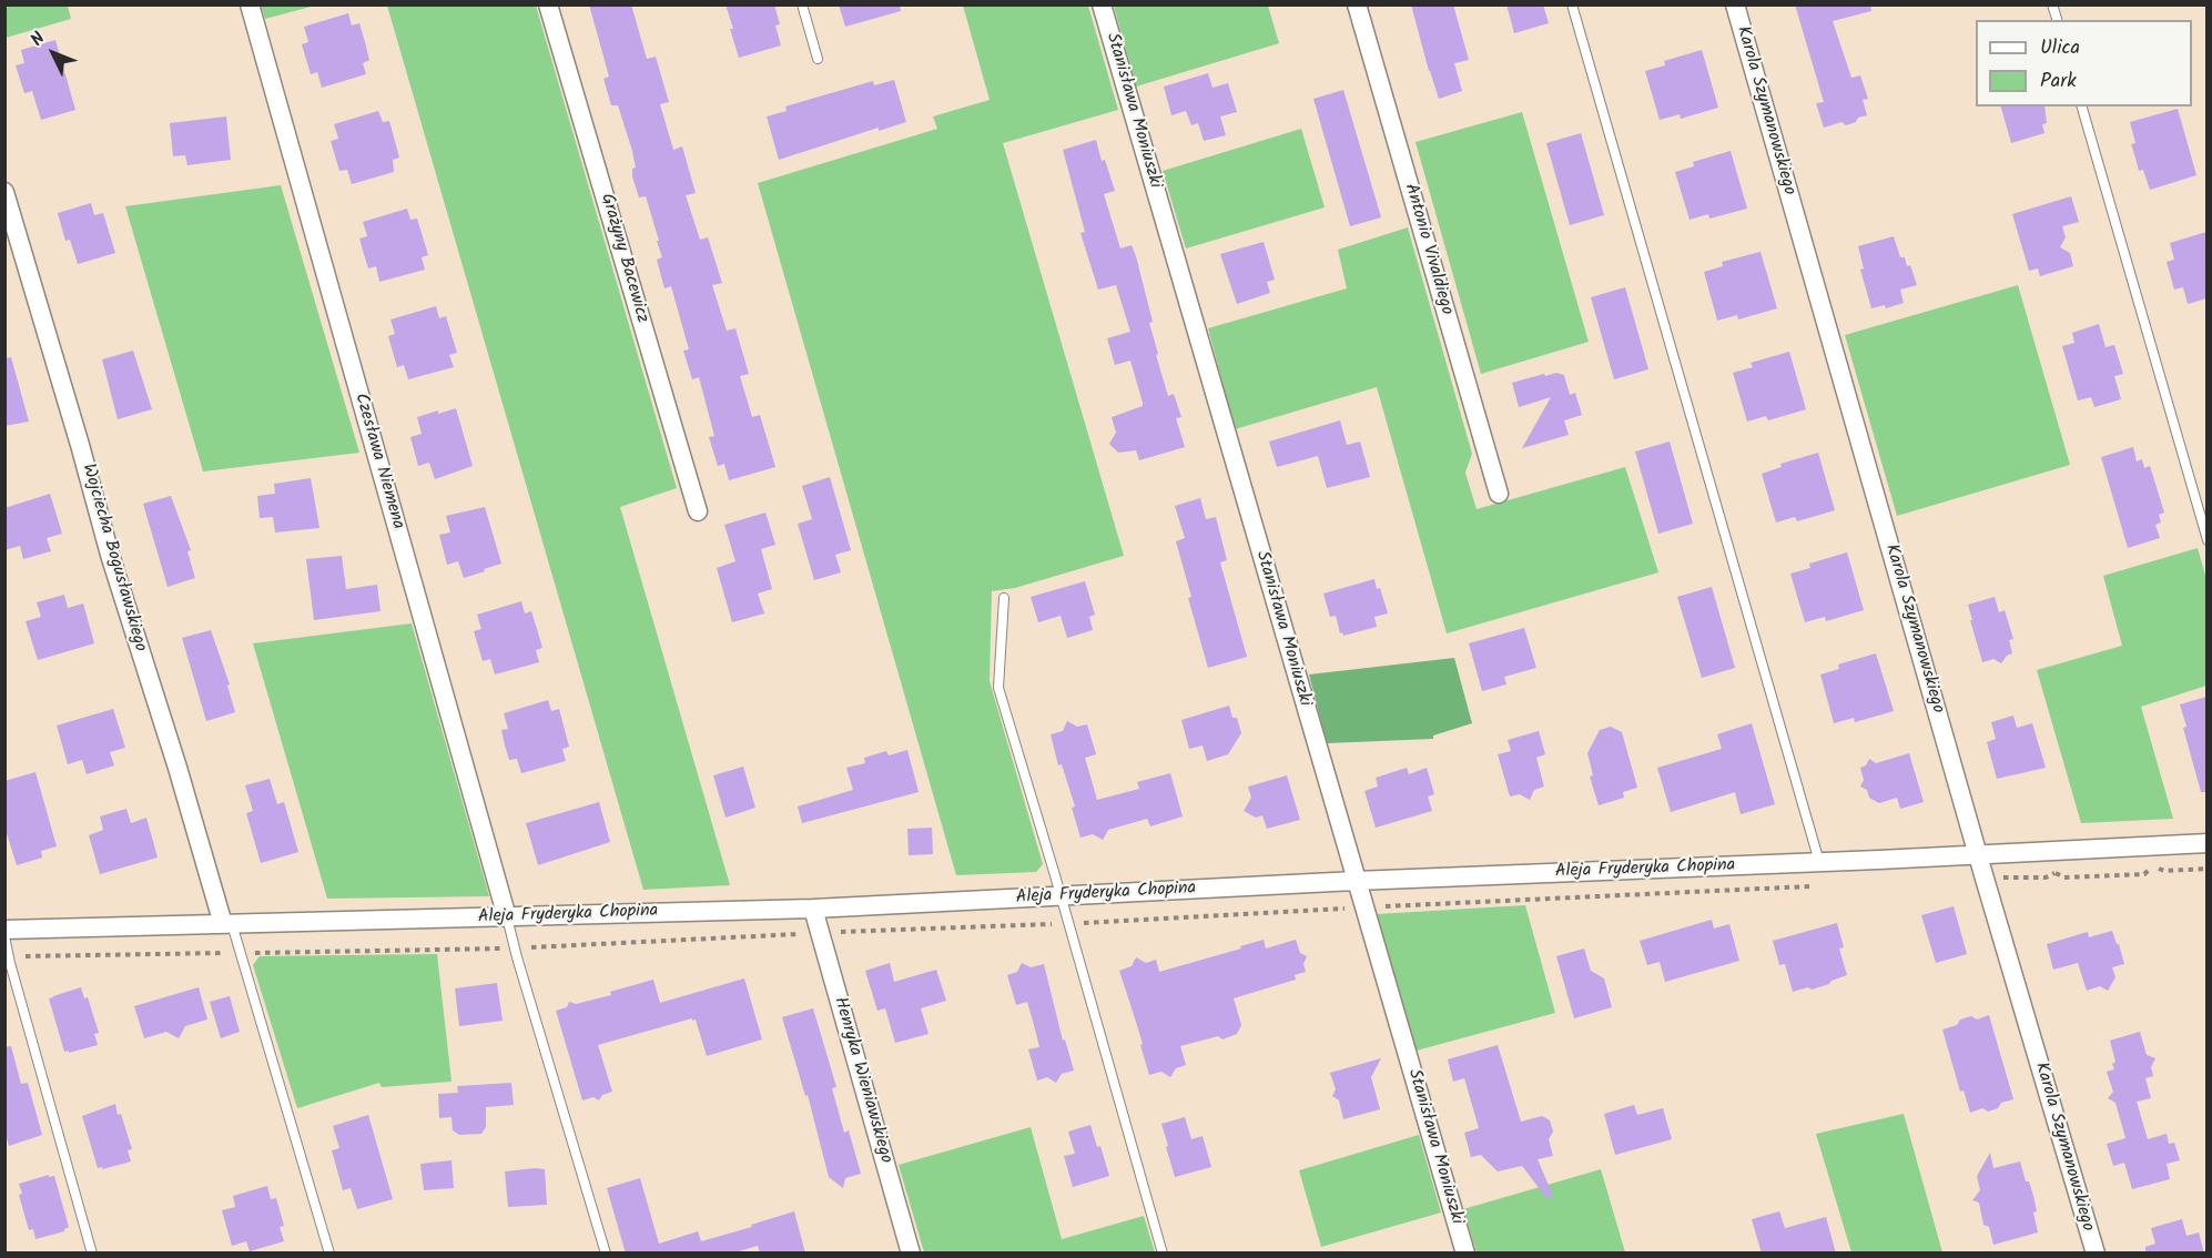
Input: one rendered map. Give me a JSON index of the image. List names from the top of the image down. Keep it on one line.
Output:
{"streets":{"street":["Stanisława Moniuszki","Karola Szymanowskiego","Antonio Vivaldiego","Grażyny Bacewicz","Czesława Niemena","Wojciecha Bogusławskiego","Aleja Fryderyka Chopina","Henryka Wieniawskiego"]},"crossings":[["Stanisława Moniuszki","Aleja Fryderyka Chopina"],["Karola Szymanowskiego","Aleja Fryderyka Chopina"],["Czesława Niemena","Aleja Fryderyka Chopina"],["Wojciecha Bogusławskiego","Aleja Fryderyka Chopina"],["Aleja Fryderyka Chopina","Henryka Wieniawskiego"]],"legend":["Ulica","Park"],"north":"top left"}
